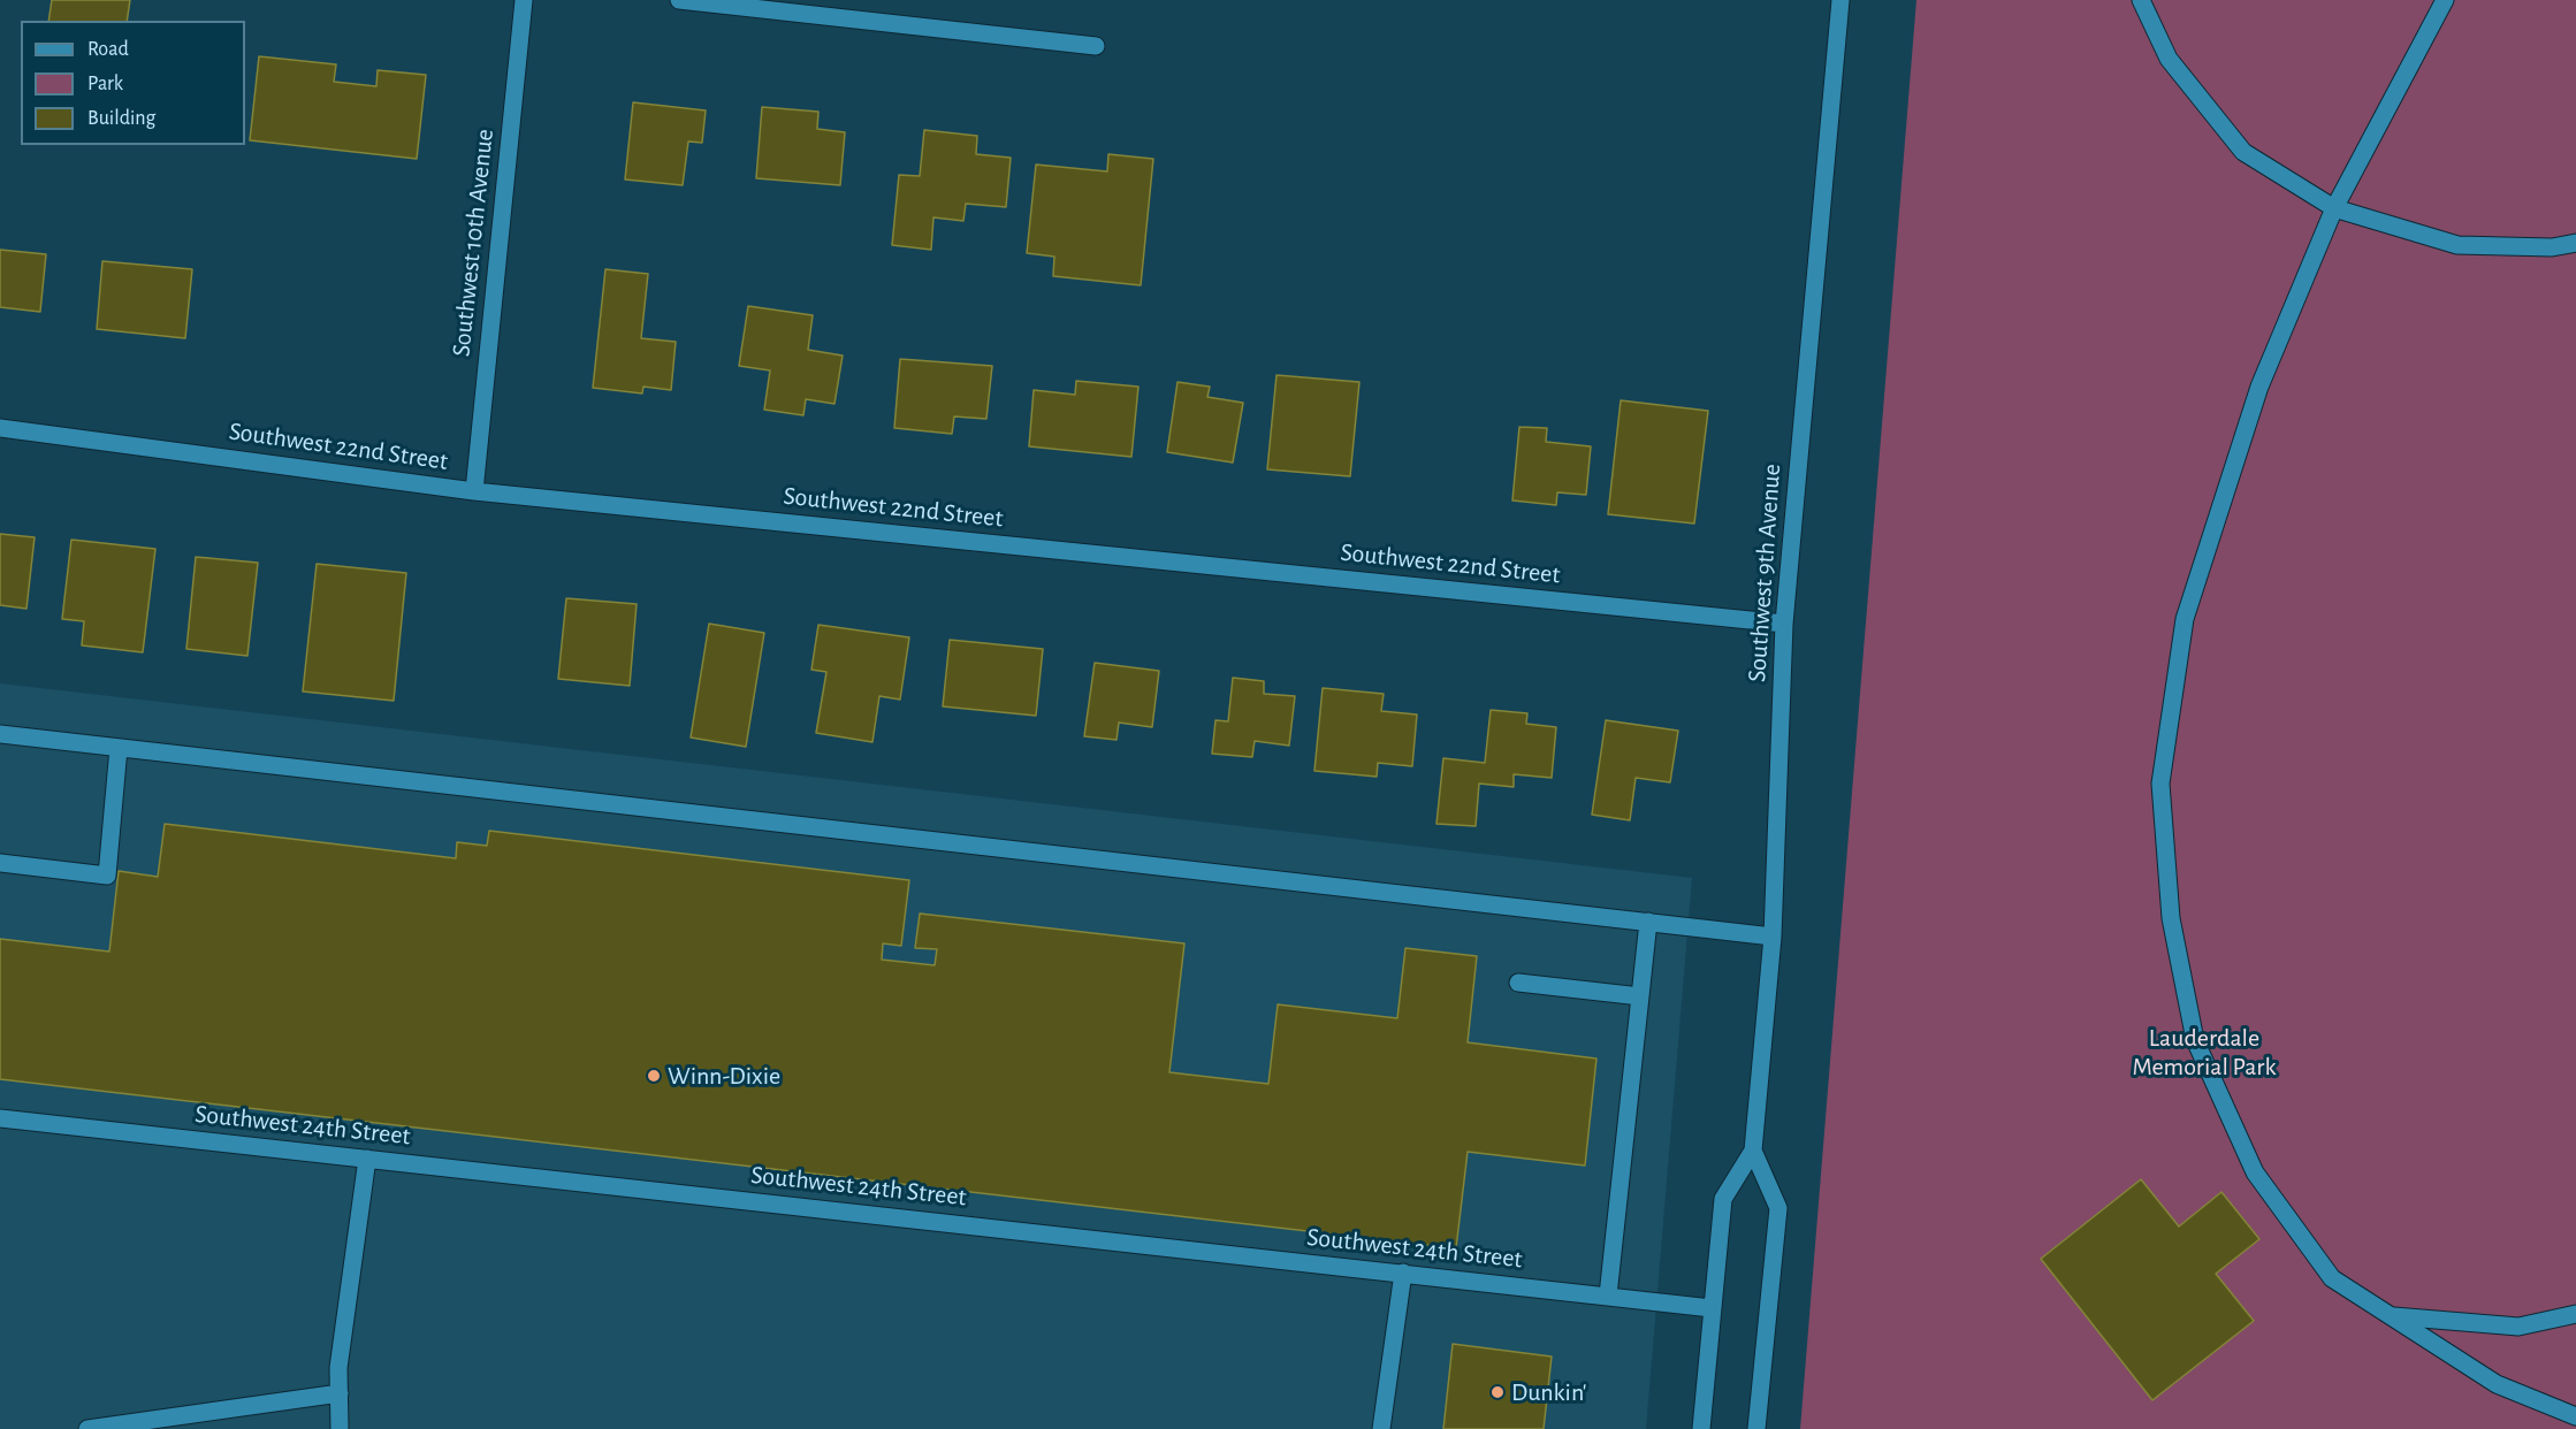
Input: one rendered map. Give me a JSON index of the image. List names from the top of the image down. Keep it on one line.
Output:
{"streets":{"street":["Southwest 10th Avenue","Southwest 22nd Street","Southwest 9th Avenue","Southwest 24th Street"]},"crossings":[["Southwest 10th Avenue","Southwest 22nd Street"],["Southwest 22nd Street","Southwest 9th Avenue"],["Southwest 9th Avenue","Southwest 24th Street"]],"parks":["Lauderdale Memorial Park"],"places":["Winn-Dixie","Dunkin'"],"legend":["Road","Park","Building"]}
